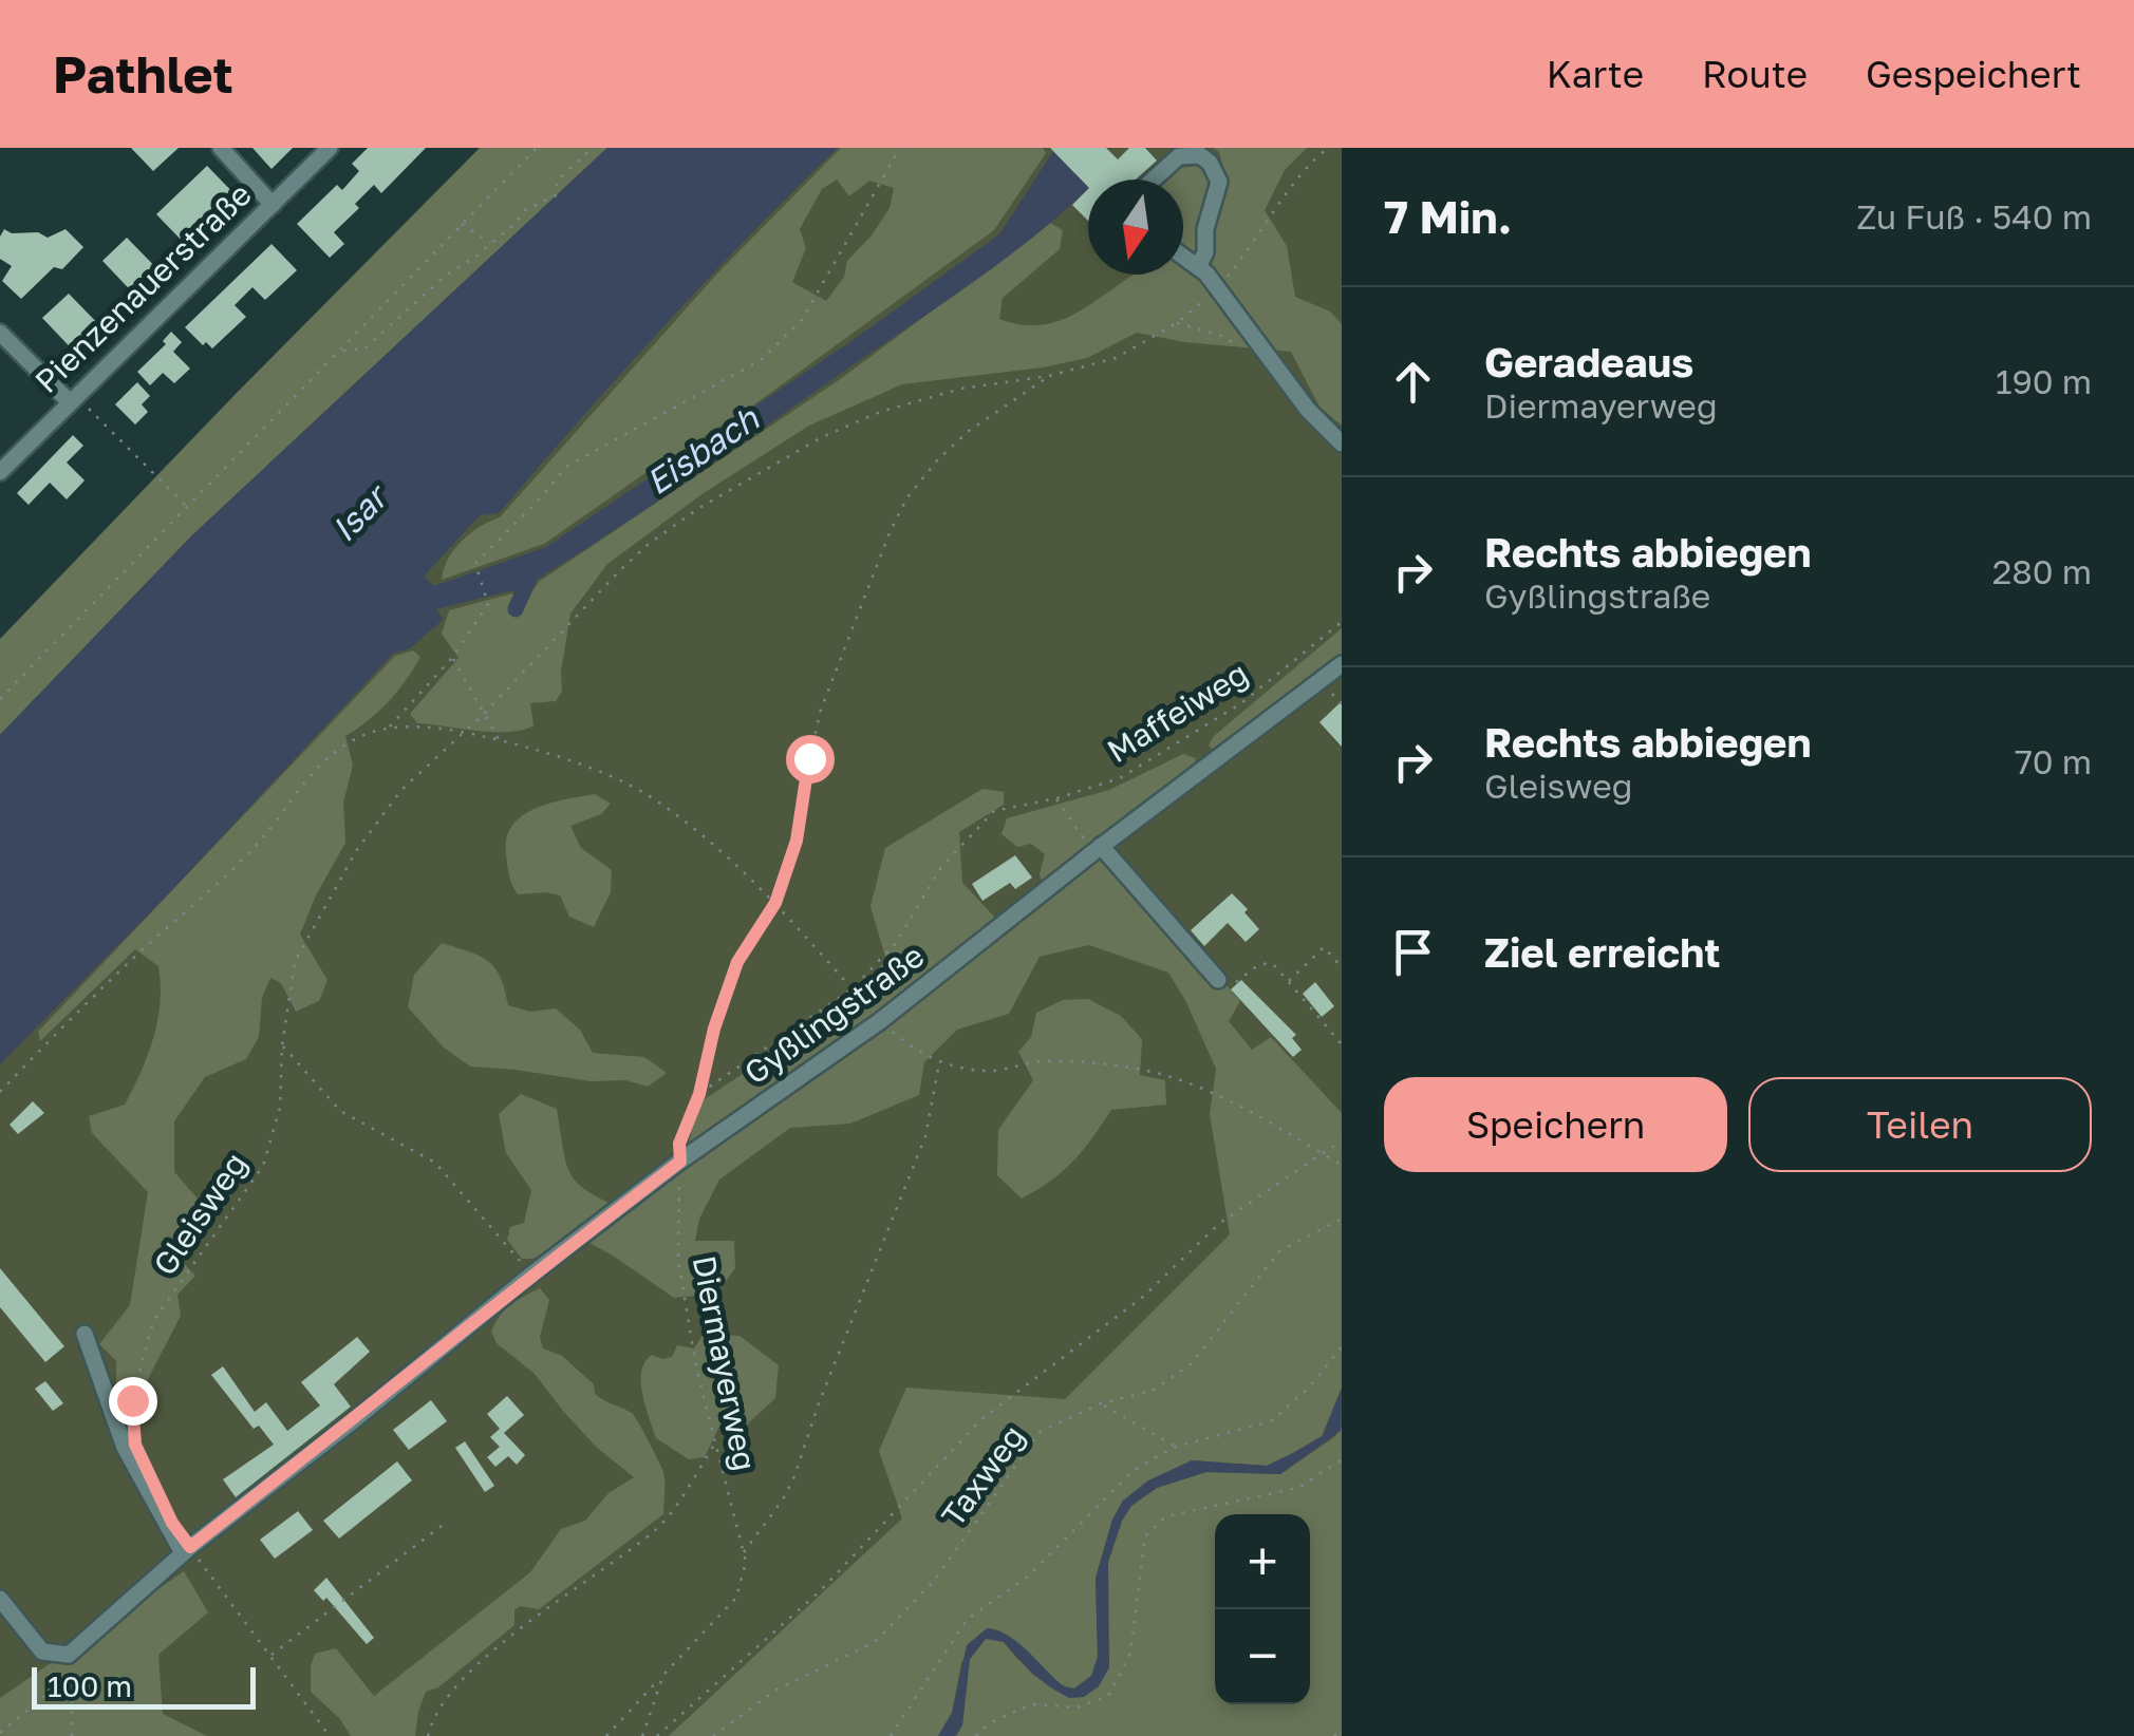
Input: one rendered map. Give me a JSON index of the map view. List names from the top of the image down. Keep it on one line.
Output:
{"streets":{"street":["Pienzenauerstraße","Gyßlingstraße"],"path":["Maffeiweg","Gleisweg","Diermayerweg","Taxweg"]},"crossings":[["Maffeiweg","Diermayerweg"],["Gyßlingstraße","Diermayerweg"],["Gleisweg","Diermayerweg"]],"water":["Eisbach","Isar"],"scale_bar":"100 m","north":"bottom","page":{"header":"Pathlet","nav":["Karte","Route","Gespeichert"],"heading":["7 Min.","Zu Fuß · 540 m"],"list":[["Geradeaus","Diermayerweg","190 m"],["Rechts abbiegen","Gyßlingstraße","280 m"],["Rechts abbiegen","Gleisweg","70 m"],"Ziel erreicht"],"buttons":["Speichern","Teilen"],"map_buttons":["+","−"],"scale":"100 m"}}
